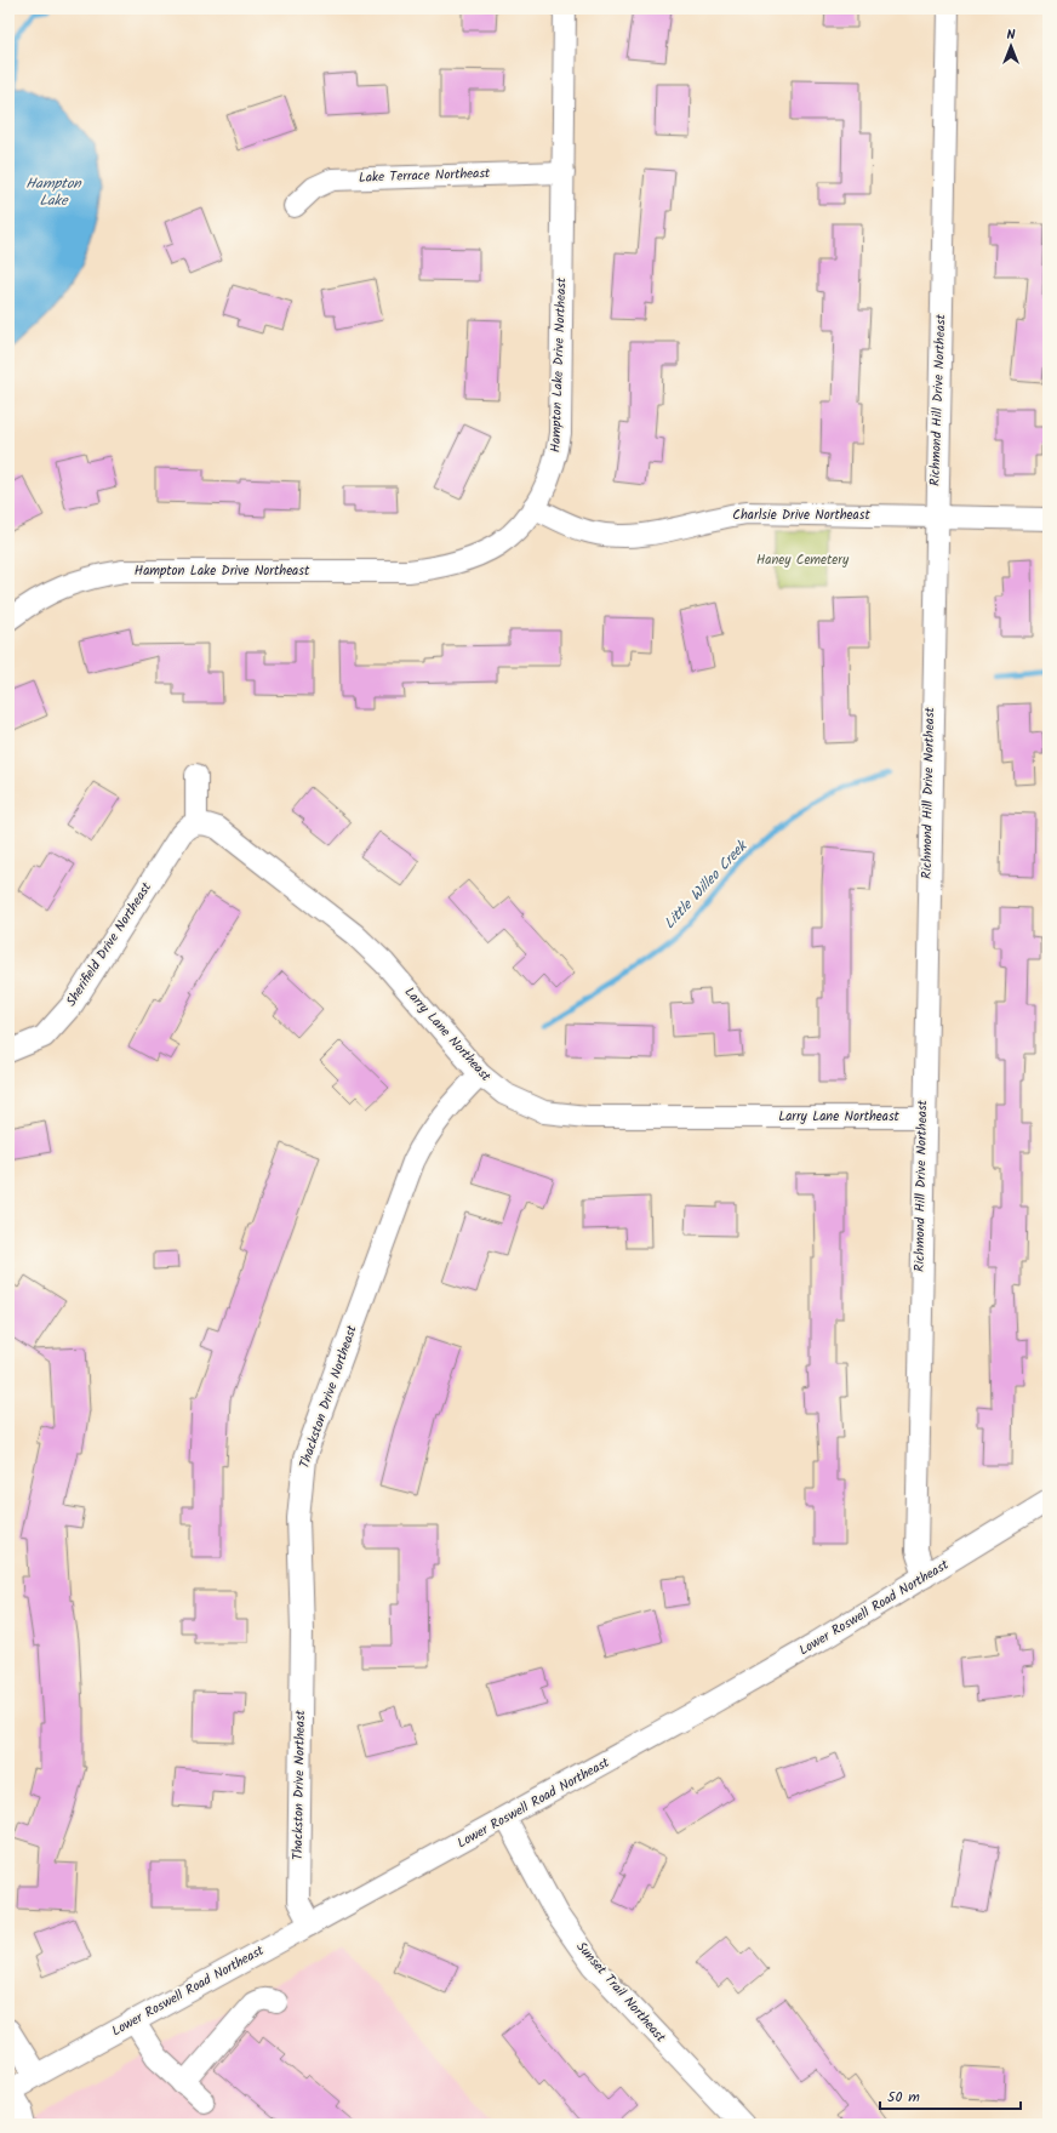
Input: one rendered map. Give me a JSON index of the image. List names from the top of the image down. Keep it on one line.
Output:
{"streets":{"street":["Lake Terrace Northeast","Hampton Lake Drive Northeast","Richmond Hill Drive Northeast","Charlsie Drive Northeast","Sherifield Drive Northeast","Larry Lane Northeast","Thackston Drive Northeast","Lower Roswell Road Northeast","Sunset Trail Northeast"]},"crossings":[["Lake Terrace Northeast","Hampton Lake Drive Northeast"],["Hampton Lake Drive Northeast","Charlsie Drive Northeast"],["Richmond Hill Drive Northeast","Charlsie Drive Northeast"],["Richmond Hill Drive Northeast","Larry Lane Northeast"],["Richmond Hill Drive Northeast","Lower Roswell Road Northeast"],["Sherifield Drive Northeast","Larry Lane Northeast"],["Larry Lane Northeast","Thackston Drive Northeast"],["Thackston Drive Northeast","Lower Roswell Road Northeast"],["Lower Roswell Road Northeast","Sunset Trail Northeast"]],"water":["Hampton Lake","Little Willeo Creek"],"parks":["Haney Cemetery"],"scale_bar":"50 m","north":"top"}
